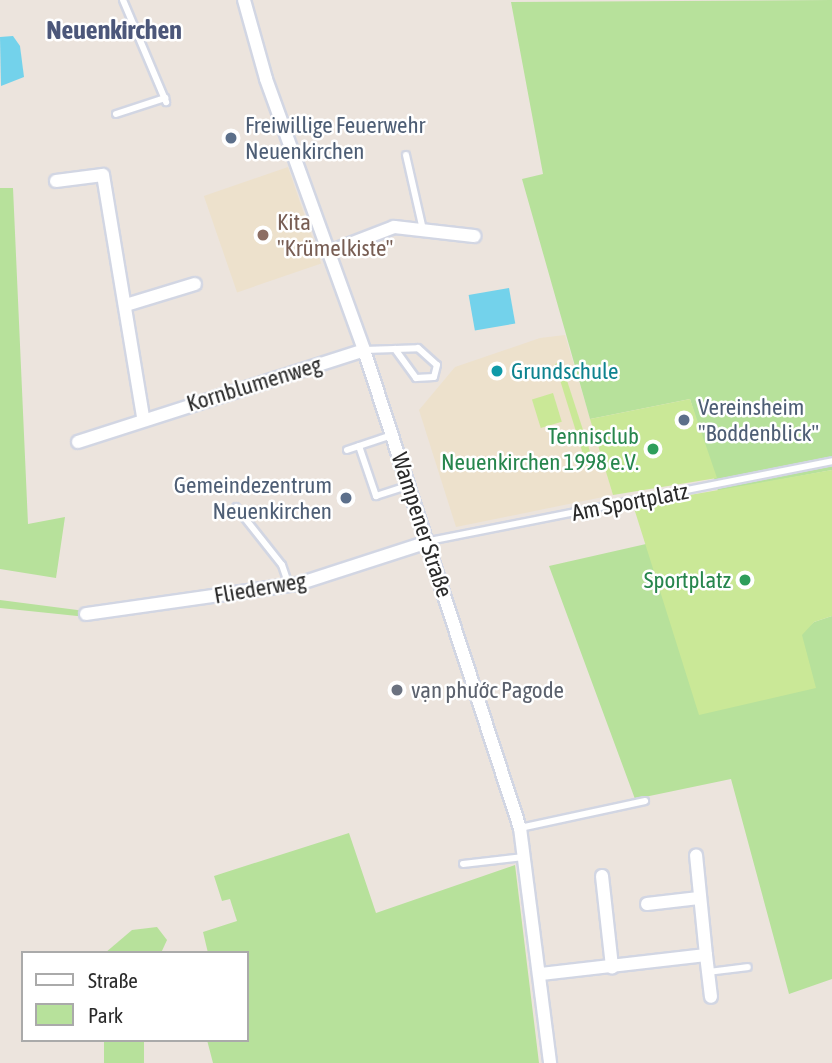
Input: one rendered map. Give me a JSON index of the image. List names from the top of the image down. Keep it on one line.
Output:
{"streets":{"street":["Kornblumenweg","Wampener Straße","Fliederweg"],"lane":["Am Sportplatz"]},"crossings":[["Kornblumenweg","Wampener Straße"],["Am Sportplatz","Wampener Straße"],["Am Sportplatz","Fliederweg"],["Wampener Straße","Fliederweg"]],"districts":["Neuenkirchen"],"places":["Freiwillige Feuerwehr Neuenkirchen","Kita \"Krümelkiste\"","Grundschule","Vereinsheim \"Boddenblick\"","Tennisclub Neuenkirchen 1998 e.V.","Gemeindezentrum Neuenkirchen","Sportplatz","vạn phước Pagode"],"legend":["Straße","Park"]}
